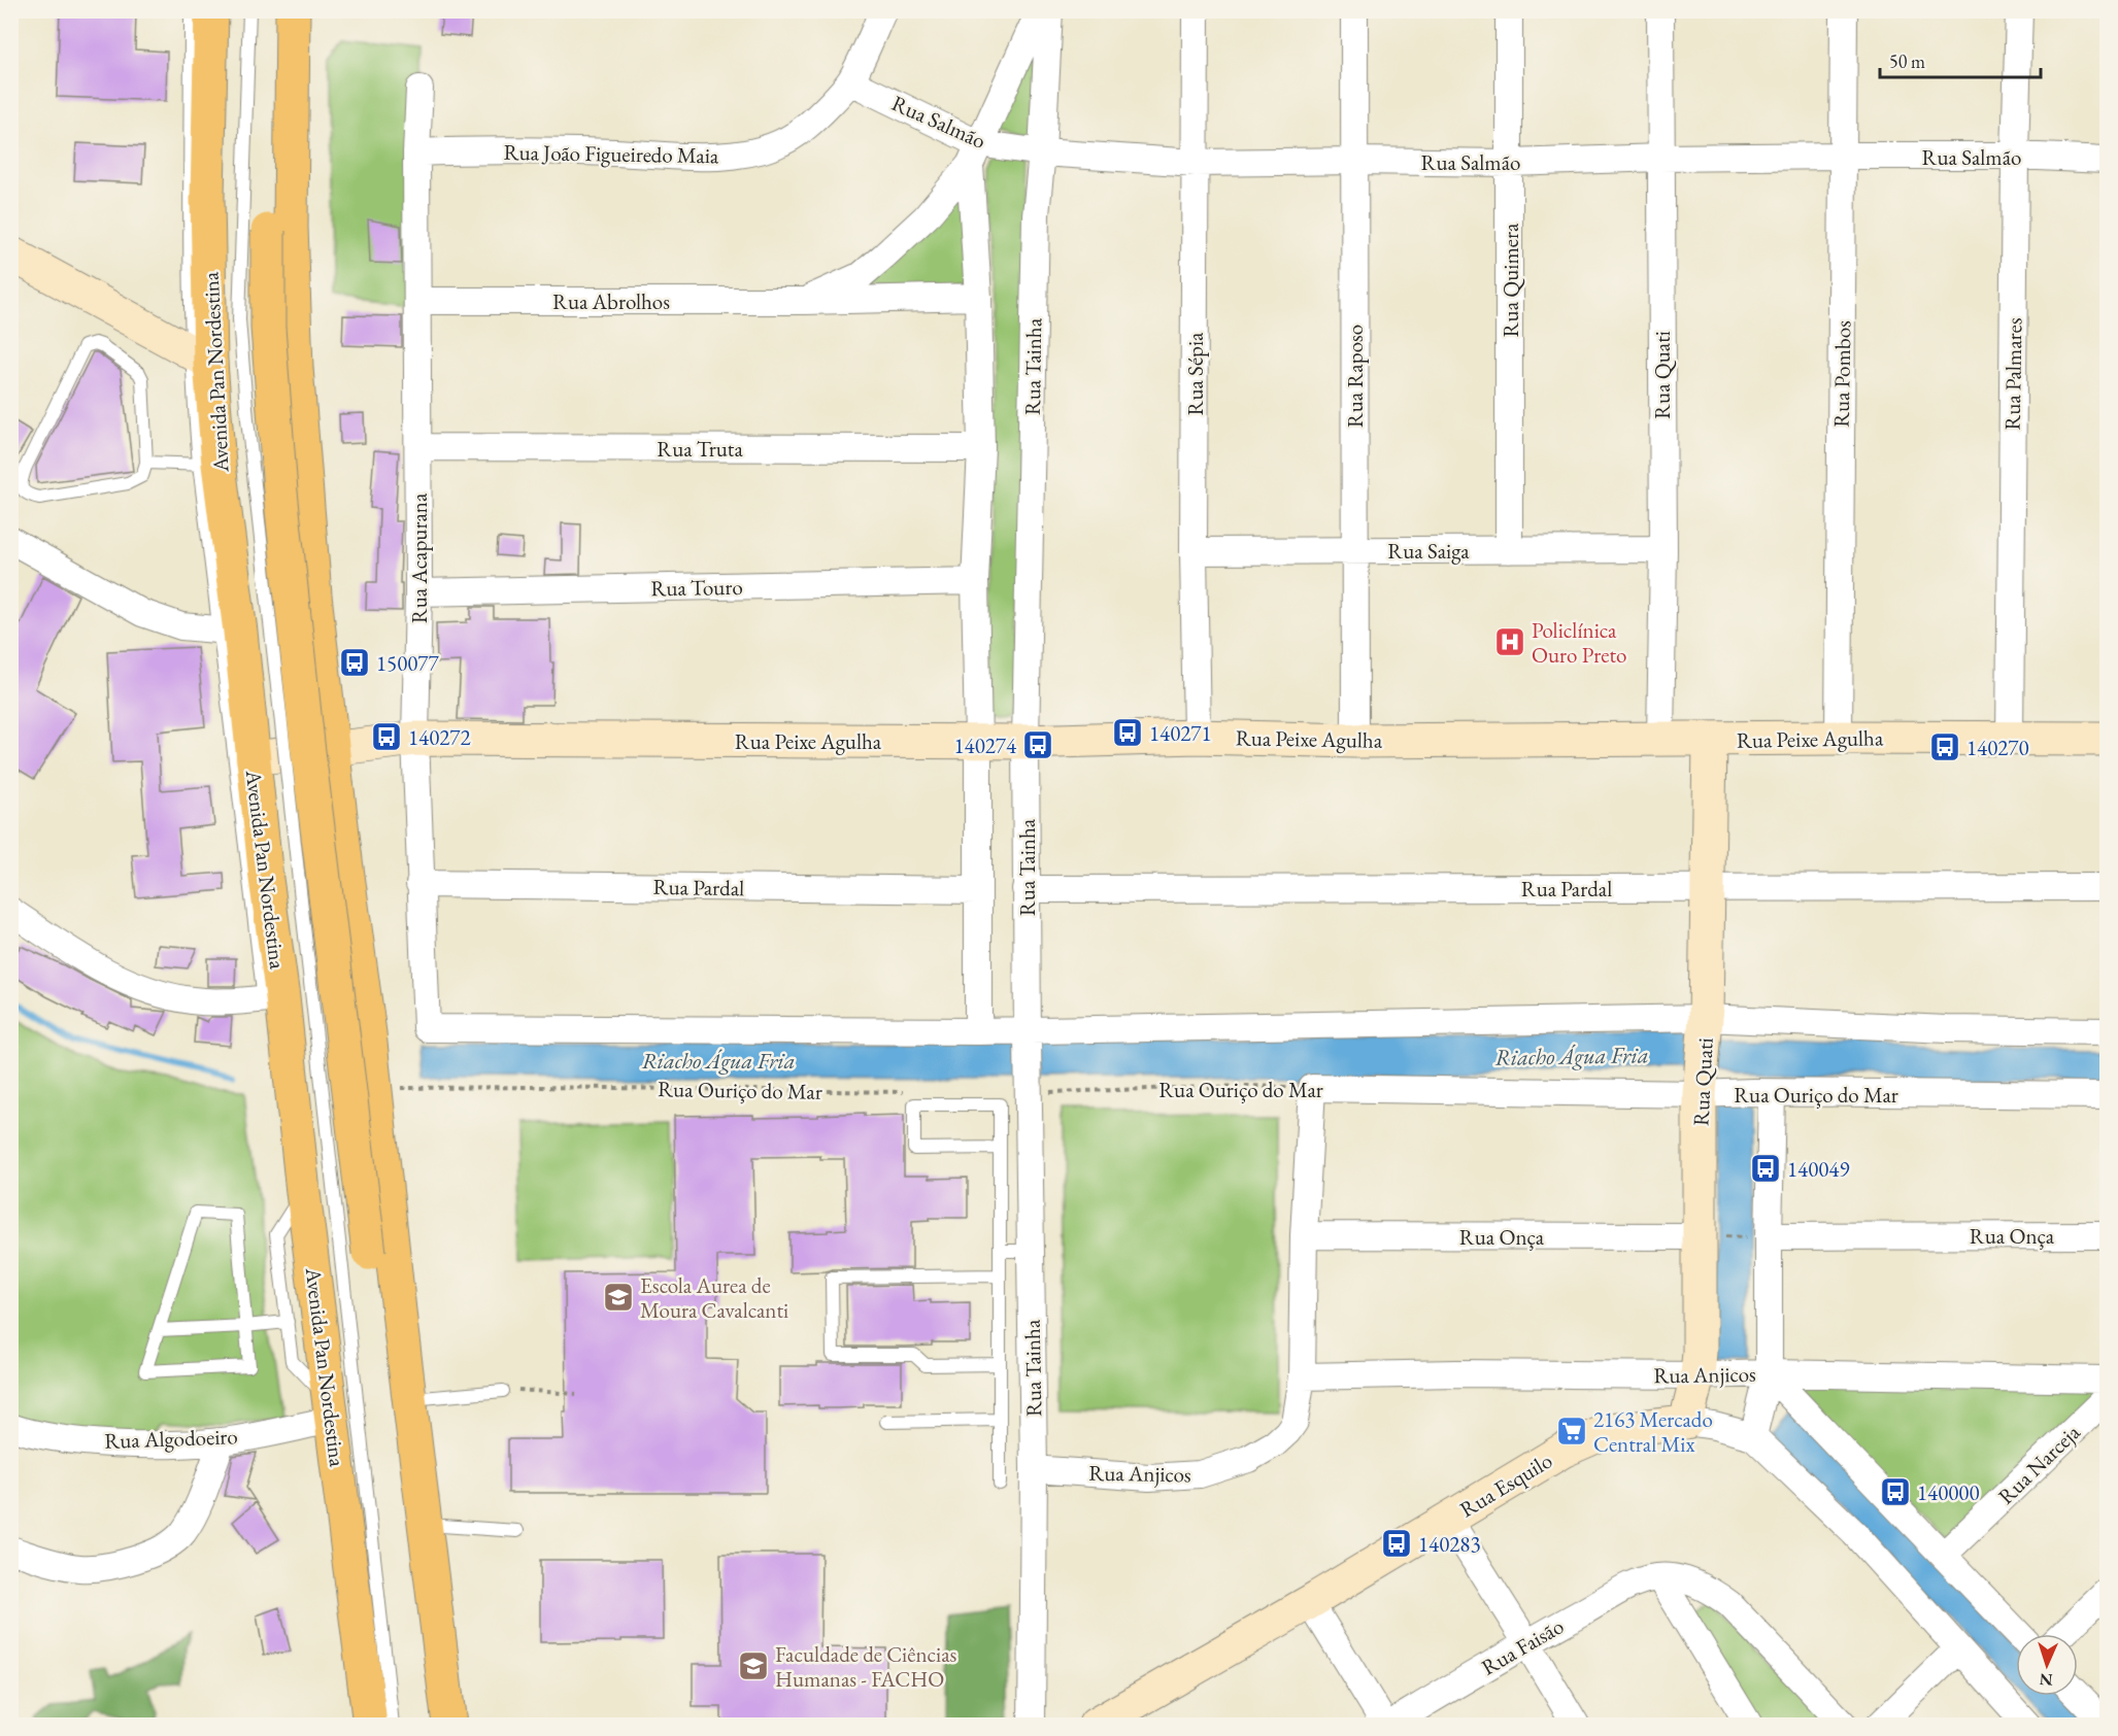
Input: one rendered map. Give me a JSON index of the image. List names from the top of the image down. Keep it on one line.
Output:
{"streets":{"highway":["Avenida Pan Nordestina"],"street":["Rua Salmão","Rua João Figueiredo Maia","Rua Quimera","Rua Abrolhos","Rua Tainha","Rua Sépia","Rua Pombos","Rua Palmares","Rua Quati","Rua Raposo","Rua Truta","Rua Saiga","Rua Acapurana","Rua Touro","Rua Peixe Agulha","Rua Pardal","Rua Ouriço do Mar","Rua Onça","Rua Anjicos","Rua Algodoeiro","Rua Narceja","Rua Esquilo","Rua Faisão"]},"crossings":[["Rua Salmão","Rua João Figueiredo Maia"],["Rua Salmão","Rua Quimera"],["Rua Salmão","Rua Abrolhos"],["Rua Salmão","Rua Tainha"],["Rua Salmão","Rua Sépia"],["Rua Salmão","Rua Pombos"],["Rua Salmão","Rua Palmares"],["Rua Salmão","Rua Quati"],["Rua Salmão","Rua Raposo"],["Rua João Figueiredo Maia","Rua Acapurana"],["Rua Quimera","Rua Saiga"],["Rua Abrolhos","Rua Acapurana"],["Rua Tainha","Rua Peixe Agulha"],["Rua Tainha","Rua Pardal"],["Rua Tainha","Rua Ouriço do Mar"],["Rua Tainha","Rua Anjicos"],["Avenida Pan Nordestina","Rua Peixe Agulha"],["Avenida Pan Nordestina","Rua Algodoeiro"],["Rua Sépia","Rua Saiga"],["Rua Sépia","Rua Peixe Agulha"],["Rua Pombos","Rua Peixe Agulha"],["Rua Palmares","Rua Peixe Agulha"],["Rua Quati","Rua Saiga"],["Rua Quati","Rua Peixe Agulha"],["Rua Quati","Rua Pardal"],["Rua Quati","Rua Ouriço do Mar"],["Rua Quati","Rua Onça"],["Rua Quati","Rua Anjicos"],["Rua Quati","Rua Esquilo"],["Rua Raposo","Rua Saiga"],["Rua Raposo","Rua Peixe Agulha"],["Rua Truta","Rua Acapurana"],["Rua Acapurana","Rua Touro"],["Rua Acapurana","Rua Peixe Agulha"],["Rua Acapurana","Rua Pardal"],["Rua Ouriço do Mar","Rua Anjicos"],["Rua Onça","Rua Anjicos"]],"water":["Riacho Água Fria"],"places":{"hospital":["Policlínica Ouro Preto"],"bus stop":["150077","140271","140272","140274","140270","140049","140000","140283"],"school or university":["Escola Aurea de Moura Cavalcanti","Faculdade de Ciências Humanas - FACHO"],"supermarket":["2163 Mercado Central Mix"]},"scale_bar":"50 m","north":"bottom"}
